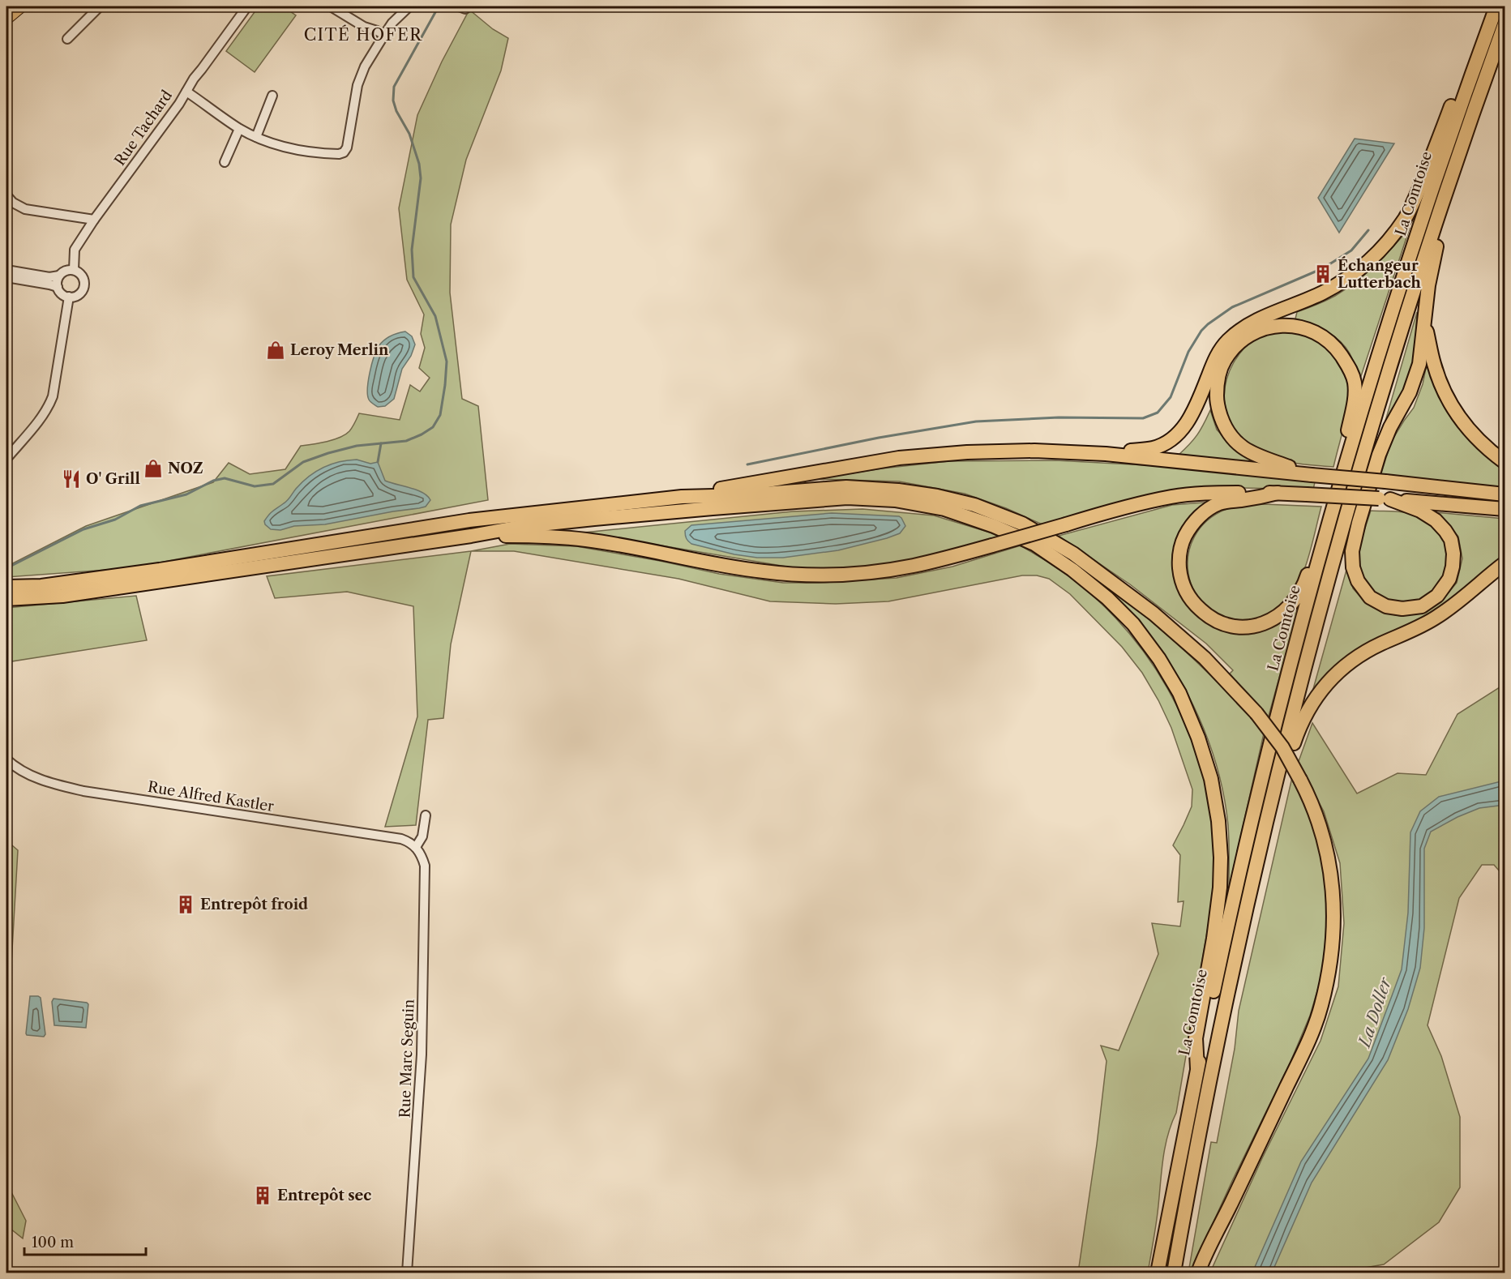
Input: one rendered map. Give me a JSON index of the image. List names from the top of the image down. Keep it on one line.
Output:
{"streets":{"highway":["La Comtoise"],"street":["Rue Tachard","Rue Alfred Kastler","Rue Marc Seguin"]},"crossings":[["Rue Alfred Kastler","Rue Marc Seguin"]],"districts":["CITÉ HOFER"],"water":["La Doller"],"places":{"building":["Échangeur Lutterbach","Entrepôt froid","Entrepôt sec"],"shop":["Leroy Merlin","NOZ"],"restaurant":["O' Grill"]},"scale_bar":"100 m"}
